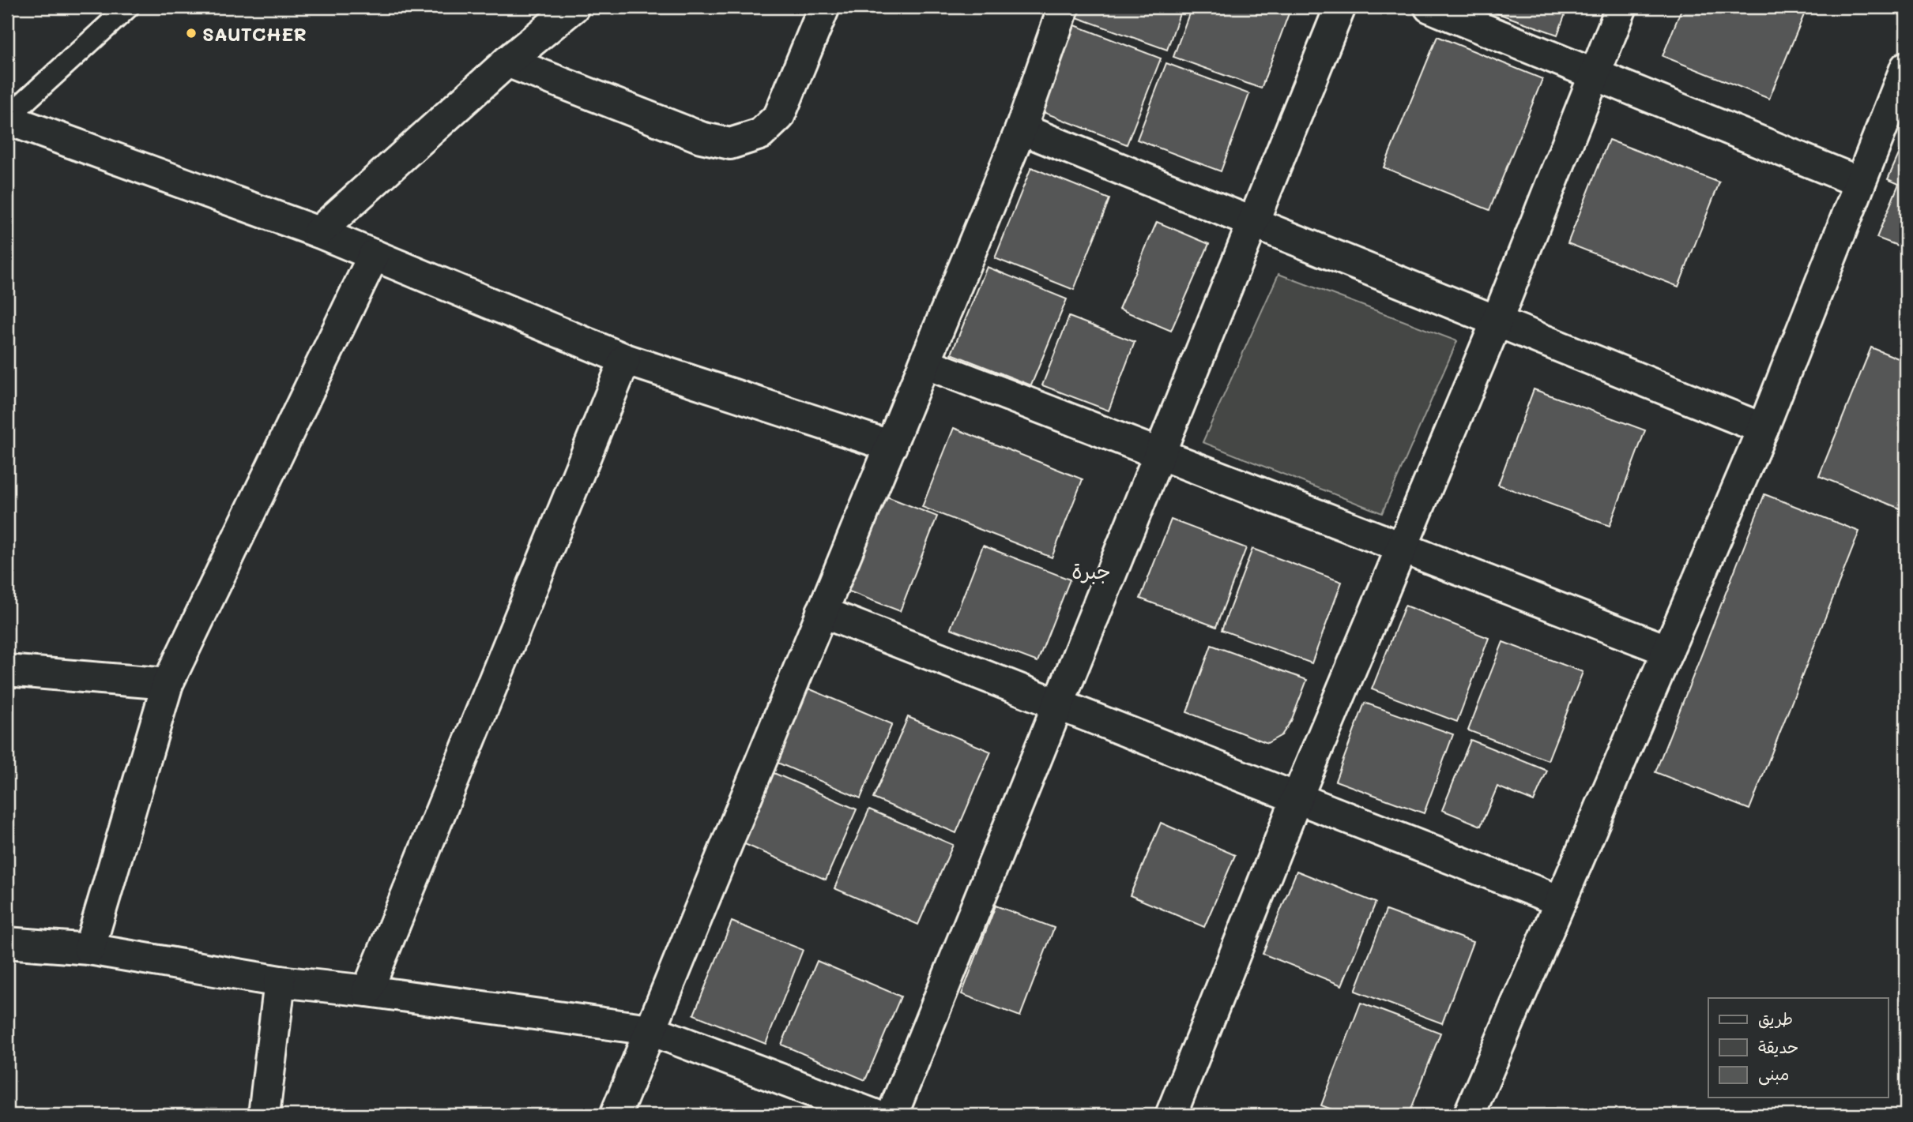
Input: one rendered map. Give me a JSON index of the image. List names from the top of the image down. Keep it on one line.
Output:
{"districts":["جبرة"],"places":["SAUTCHER"],"legend":["طريق","حديقة","مبنى"]}
